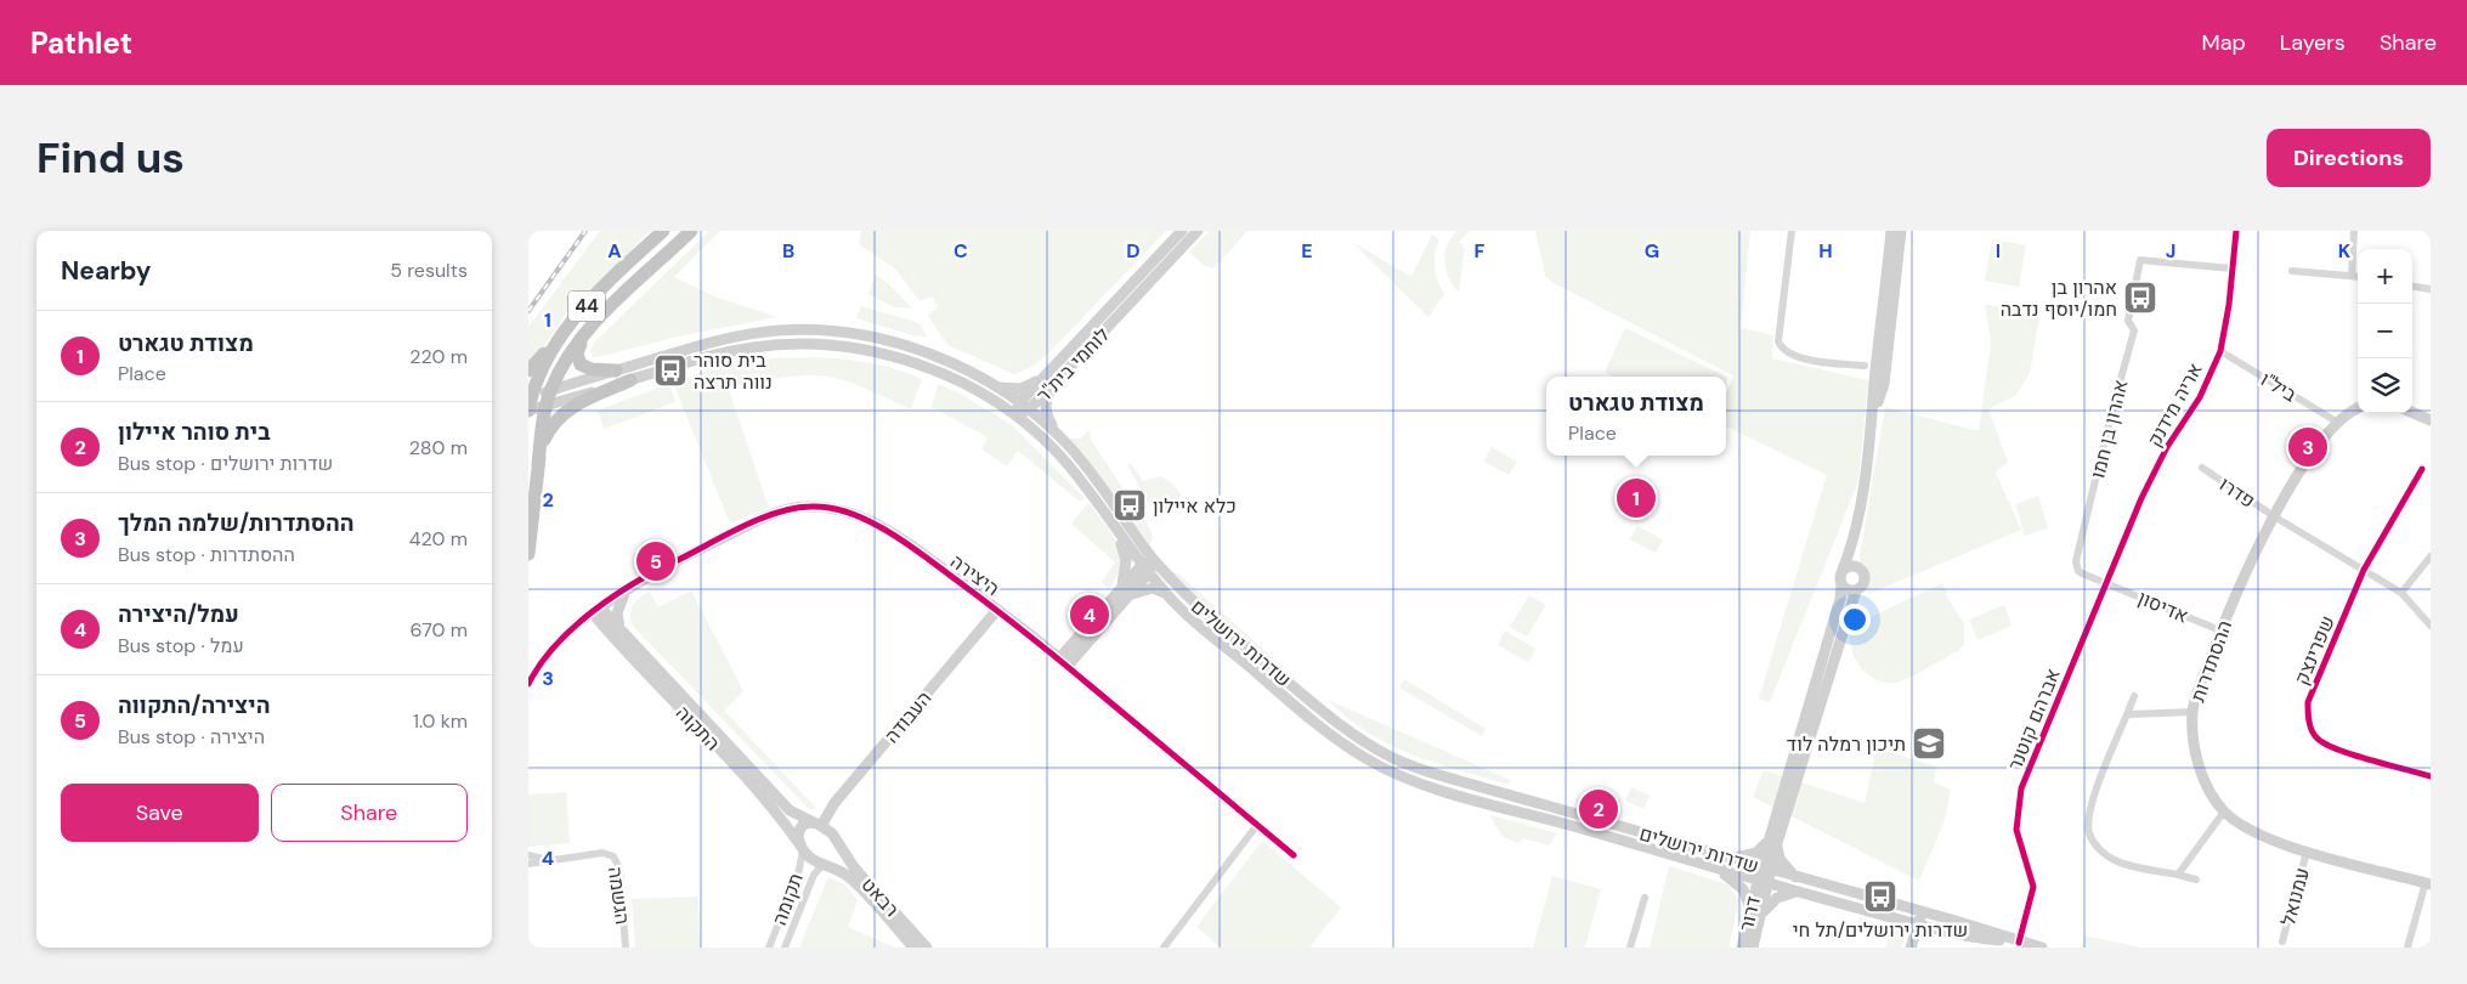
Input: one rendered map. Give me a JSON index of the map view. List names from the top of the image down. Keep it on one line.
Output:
{"streets":{"highway":["44"],"street":["לוחמי בית\"ר","ביל\"ו","אריה מידנק","אהרון בן חמו","פדרו","היצירה","אדיסון","שדרות ירושלים","שפרינצק","ההסתדרות","העבודה","אברהם קוטנר","התקוה","הגשמה","רבאט","עמנואל","תקומה","דרור"]},"crossings":[["44","שדרות ירושלים"],["לוחמי בית\"ר","שדרות ירושלים"],["ביל\"ו","אריה מידנק"],["ביל\"ו","ההסתדרות"],["אריה מידנק","אהרון בן חמו"],["אריה מידנק","אדיסון"],["אריה מידנק","אברהם קוטנר"],["אהרון בן חמו","אדיסון"],["אהרון בן חמו","אברהם קוטנר"],["פדרו","שפרינצק"],["פדרו","ההסתדרות"],["היצירה","העבודה"],["היצירה","התקוה"],["אדיסון","ההסתדרות"],["אדיסון","אברהם קוטנר"],["שדרות ירושלים","אברהם קוטנר"],["שדרות ירושלים","דרור"],["ההסתדרות","עמנואל"],["העבודה","התקוה"],["העבודה","רבאט"],["העבודה","תקומה"],["התקוה","רבאט"],["התקוה","תקומה"],["רבאט","תקומה"]],"places":{"bus stop":["אהרון בן חמו/יוסף נדבה","בית סוהר נווה תרצה","כלא איילון","שדרות ירושלים/תל חי"],"school or university":["תיכון רמלה לוד"]},"page":{"header":"Pathlet","nav":["Map","Layers","Share"],"buttons":["Directions",["Save","Share"]],"title":"Find us","heading":["Nearby","5 results"],"map_buttons":["+","−"],"list":[{"mark":"1","name":"מצודת טגארט","note":"Place","value":"220 m"},{"mark":"2","name":"בית סוהר איילון","note":"Bus stop · שדרות ירושלים","value":"280 m"},{"mark":"3","name":"ההסתדרות/שלמה המלך","note":"Bus stop · ההסתדרות","value":"420 m"},{"mark":"4","name":"עמל/היצירה","note":"Bus stop · עמל","value":"670 m"},{"mark":"5","name":"היצירה/התקווה","note":"Bus stop · היצירה","value":"1.0 km"}],"popup":["מצודת טגארט","Place"],"pins":["3","1","5","4","2"]},"grid":{"columns":["A","B","C","D","E","F","G","H","I","J","K"],"rows":["1","2","3","4"]}}
